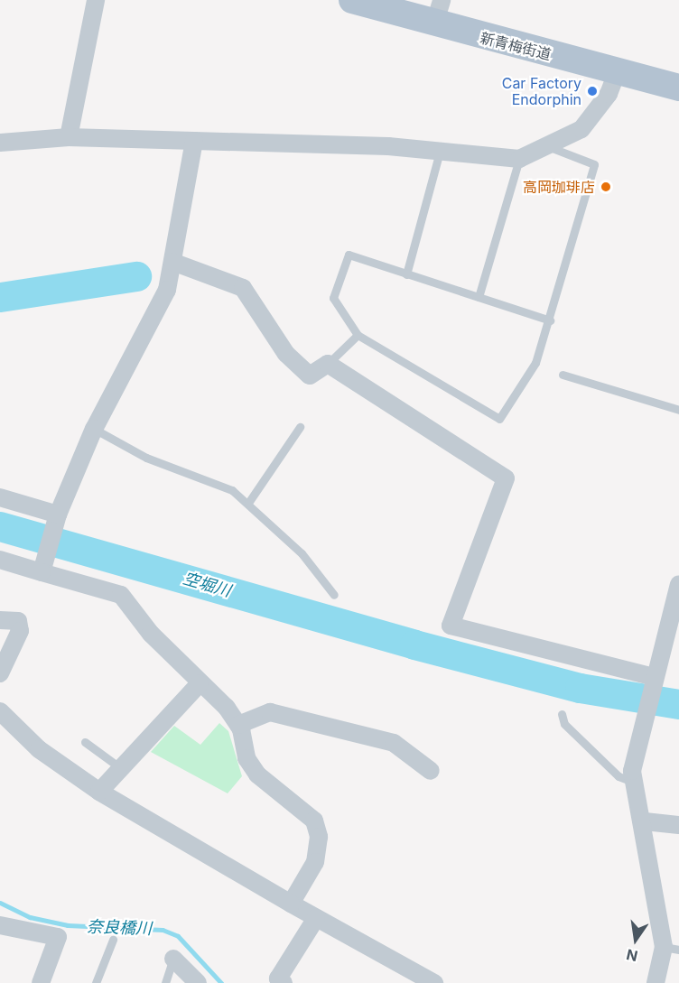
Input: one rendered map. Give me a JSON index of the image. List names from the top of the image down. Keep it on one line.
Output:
{"streets":{"main road":["新青梅街道"]},"water":["空堀川","奈良橋川"],"places":["Car Factory Endorphin","高岡珈琲店"],"north":"bottom"}
